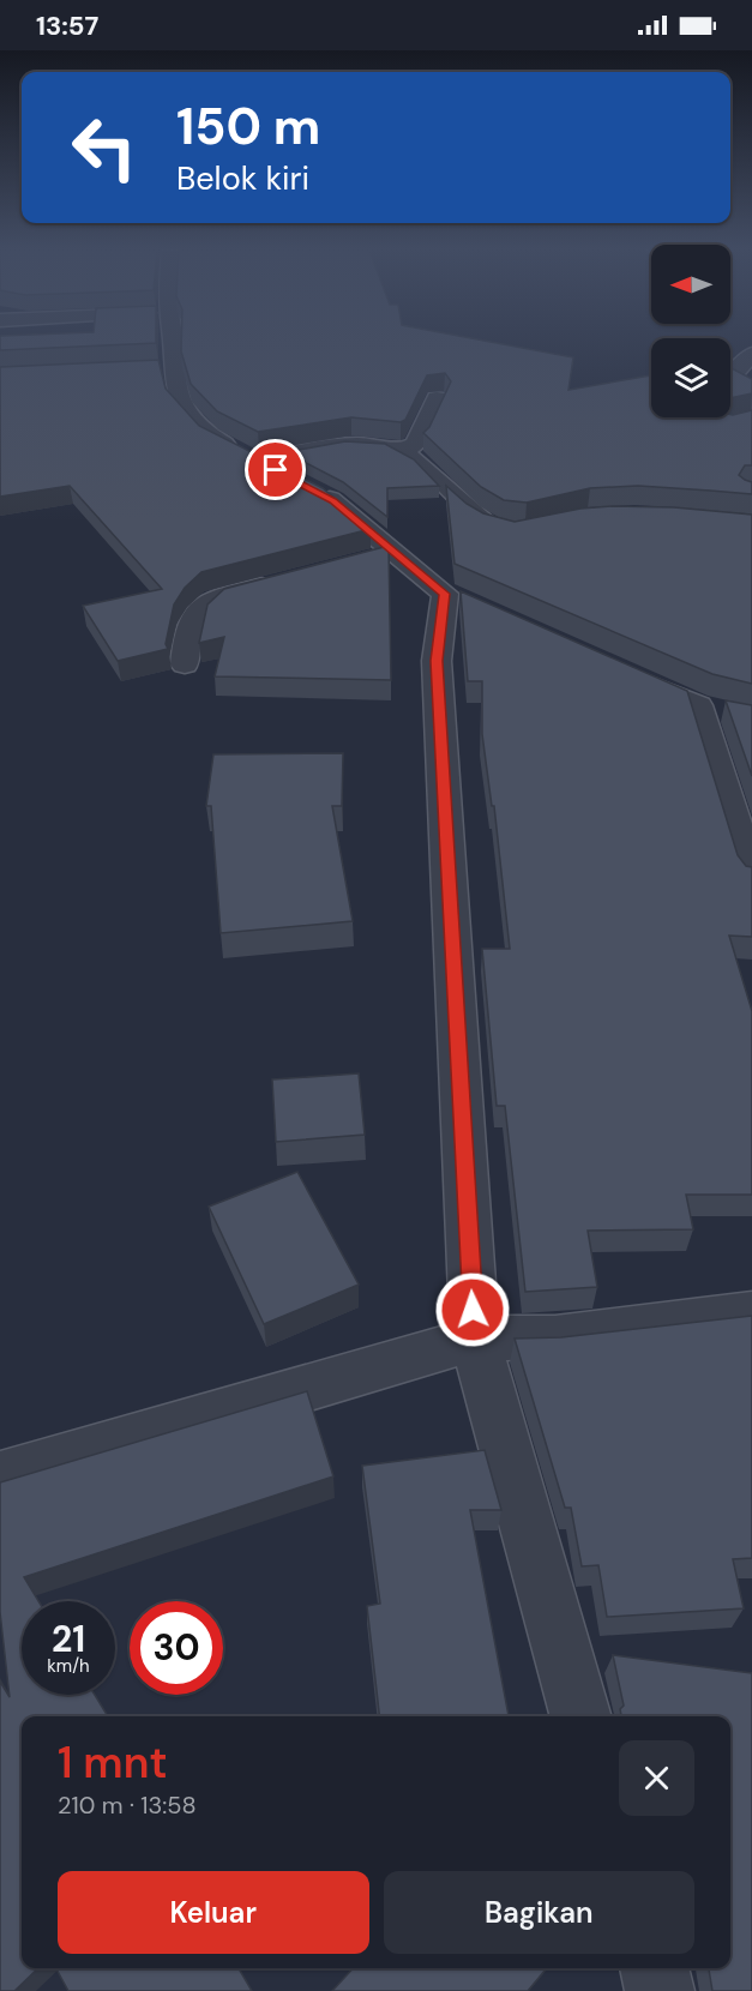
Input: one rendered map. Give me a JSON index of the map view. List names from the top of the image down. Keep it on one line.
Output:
{"north":"left","page":{"status":"13:57","turn":["150 m","Belok kiri"],"speed":"21 km/h","limit":"30","heading":["1 mnt","210 m · 13:58"],"buttons":["Keluar","Bagikan"]}}
